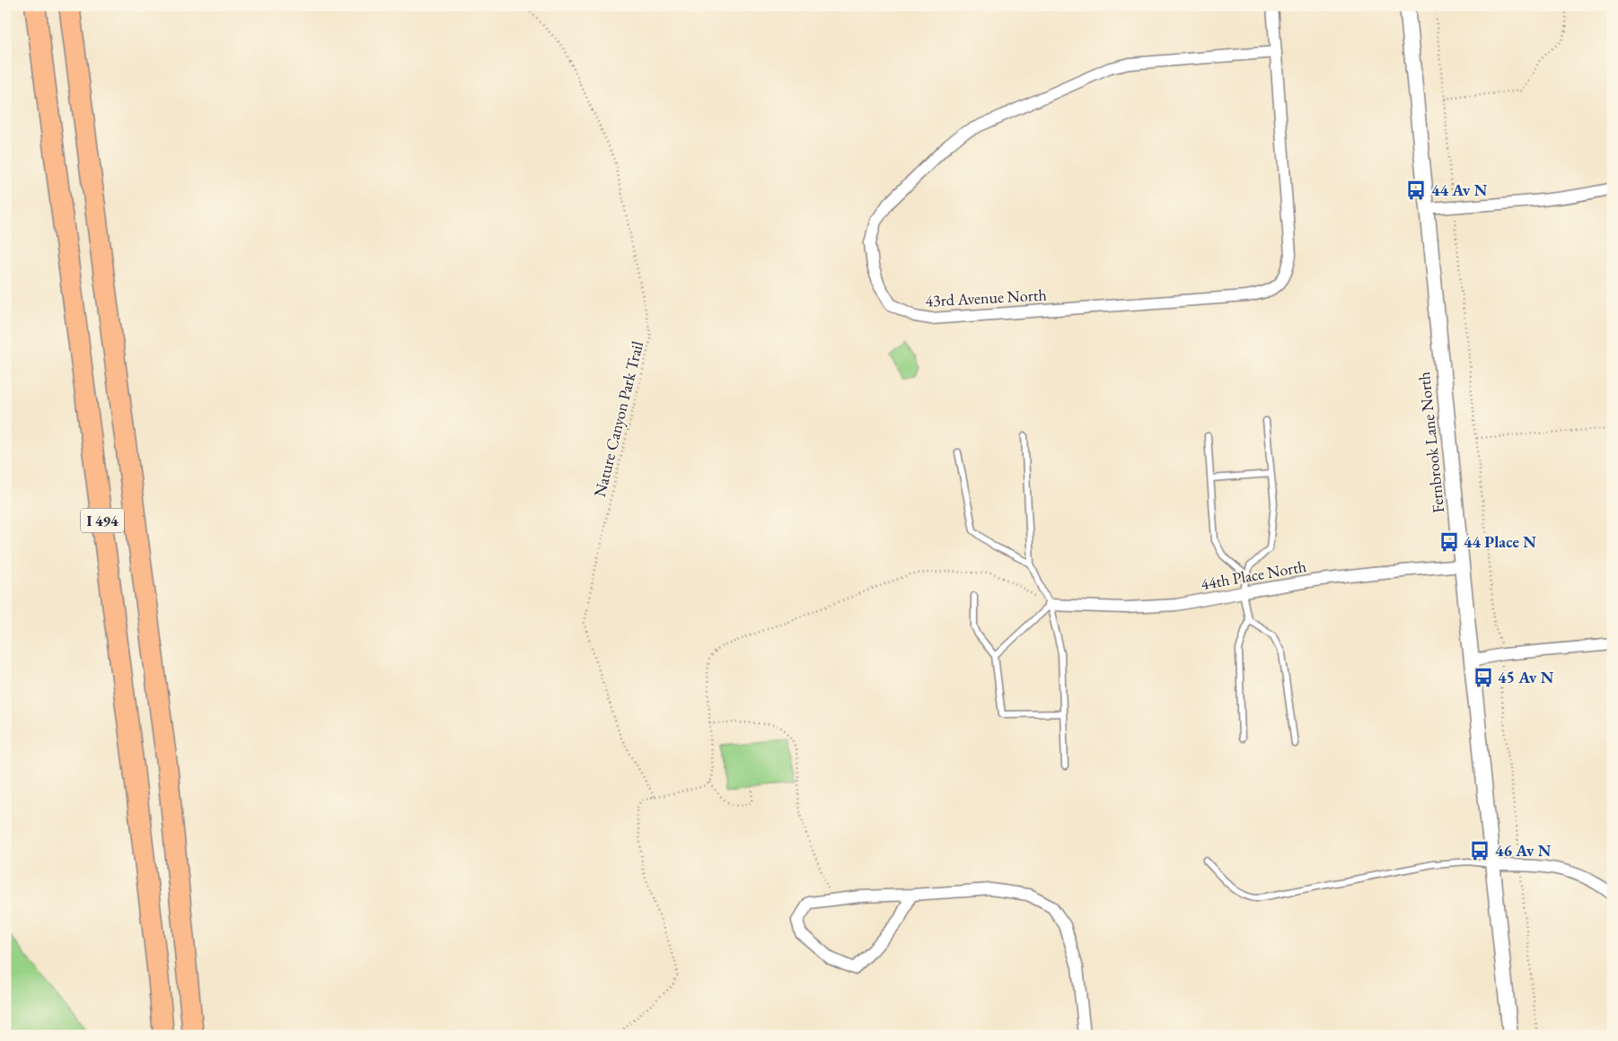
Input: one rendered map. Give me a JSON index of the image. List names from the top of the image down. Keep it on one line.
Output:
{"streets":{"highway":["I 494"],"street":["43rd Avenue North","Fernbrook Lane North","44th Place North"],"path":["Nature Canyon Park Trail"]},"crossings":[["Fernbrook Lane North","44th Place North"]],"places":{"bus stop":["44 Av N","44 Place N","45 Av N","46 Av N"]}}
